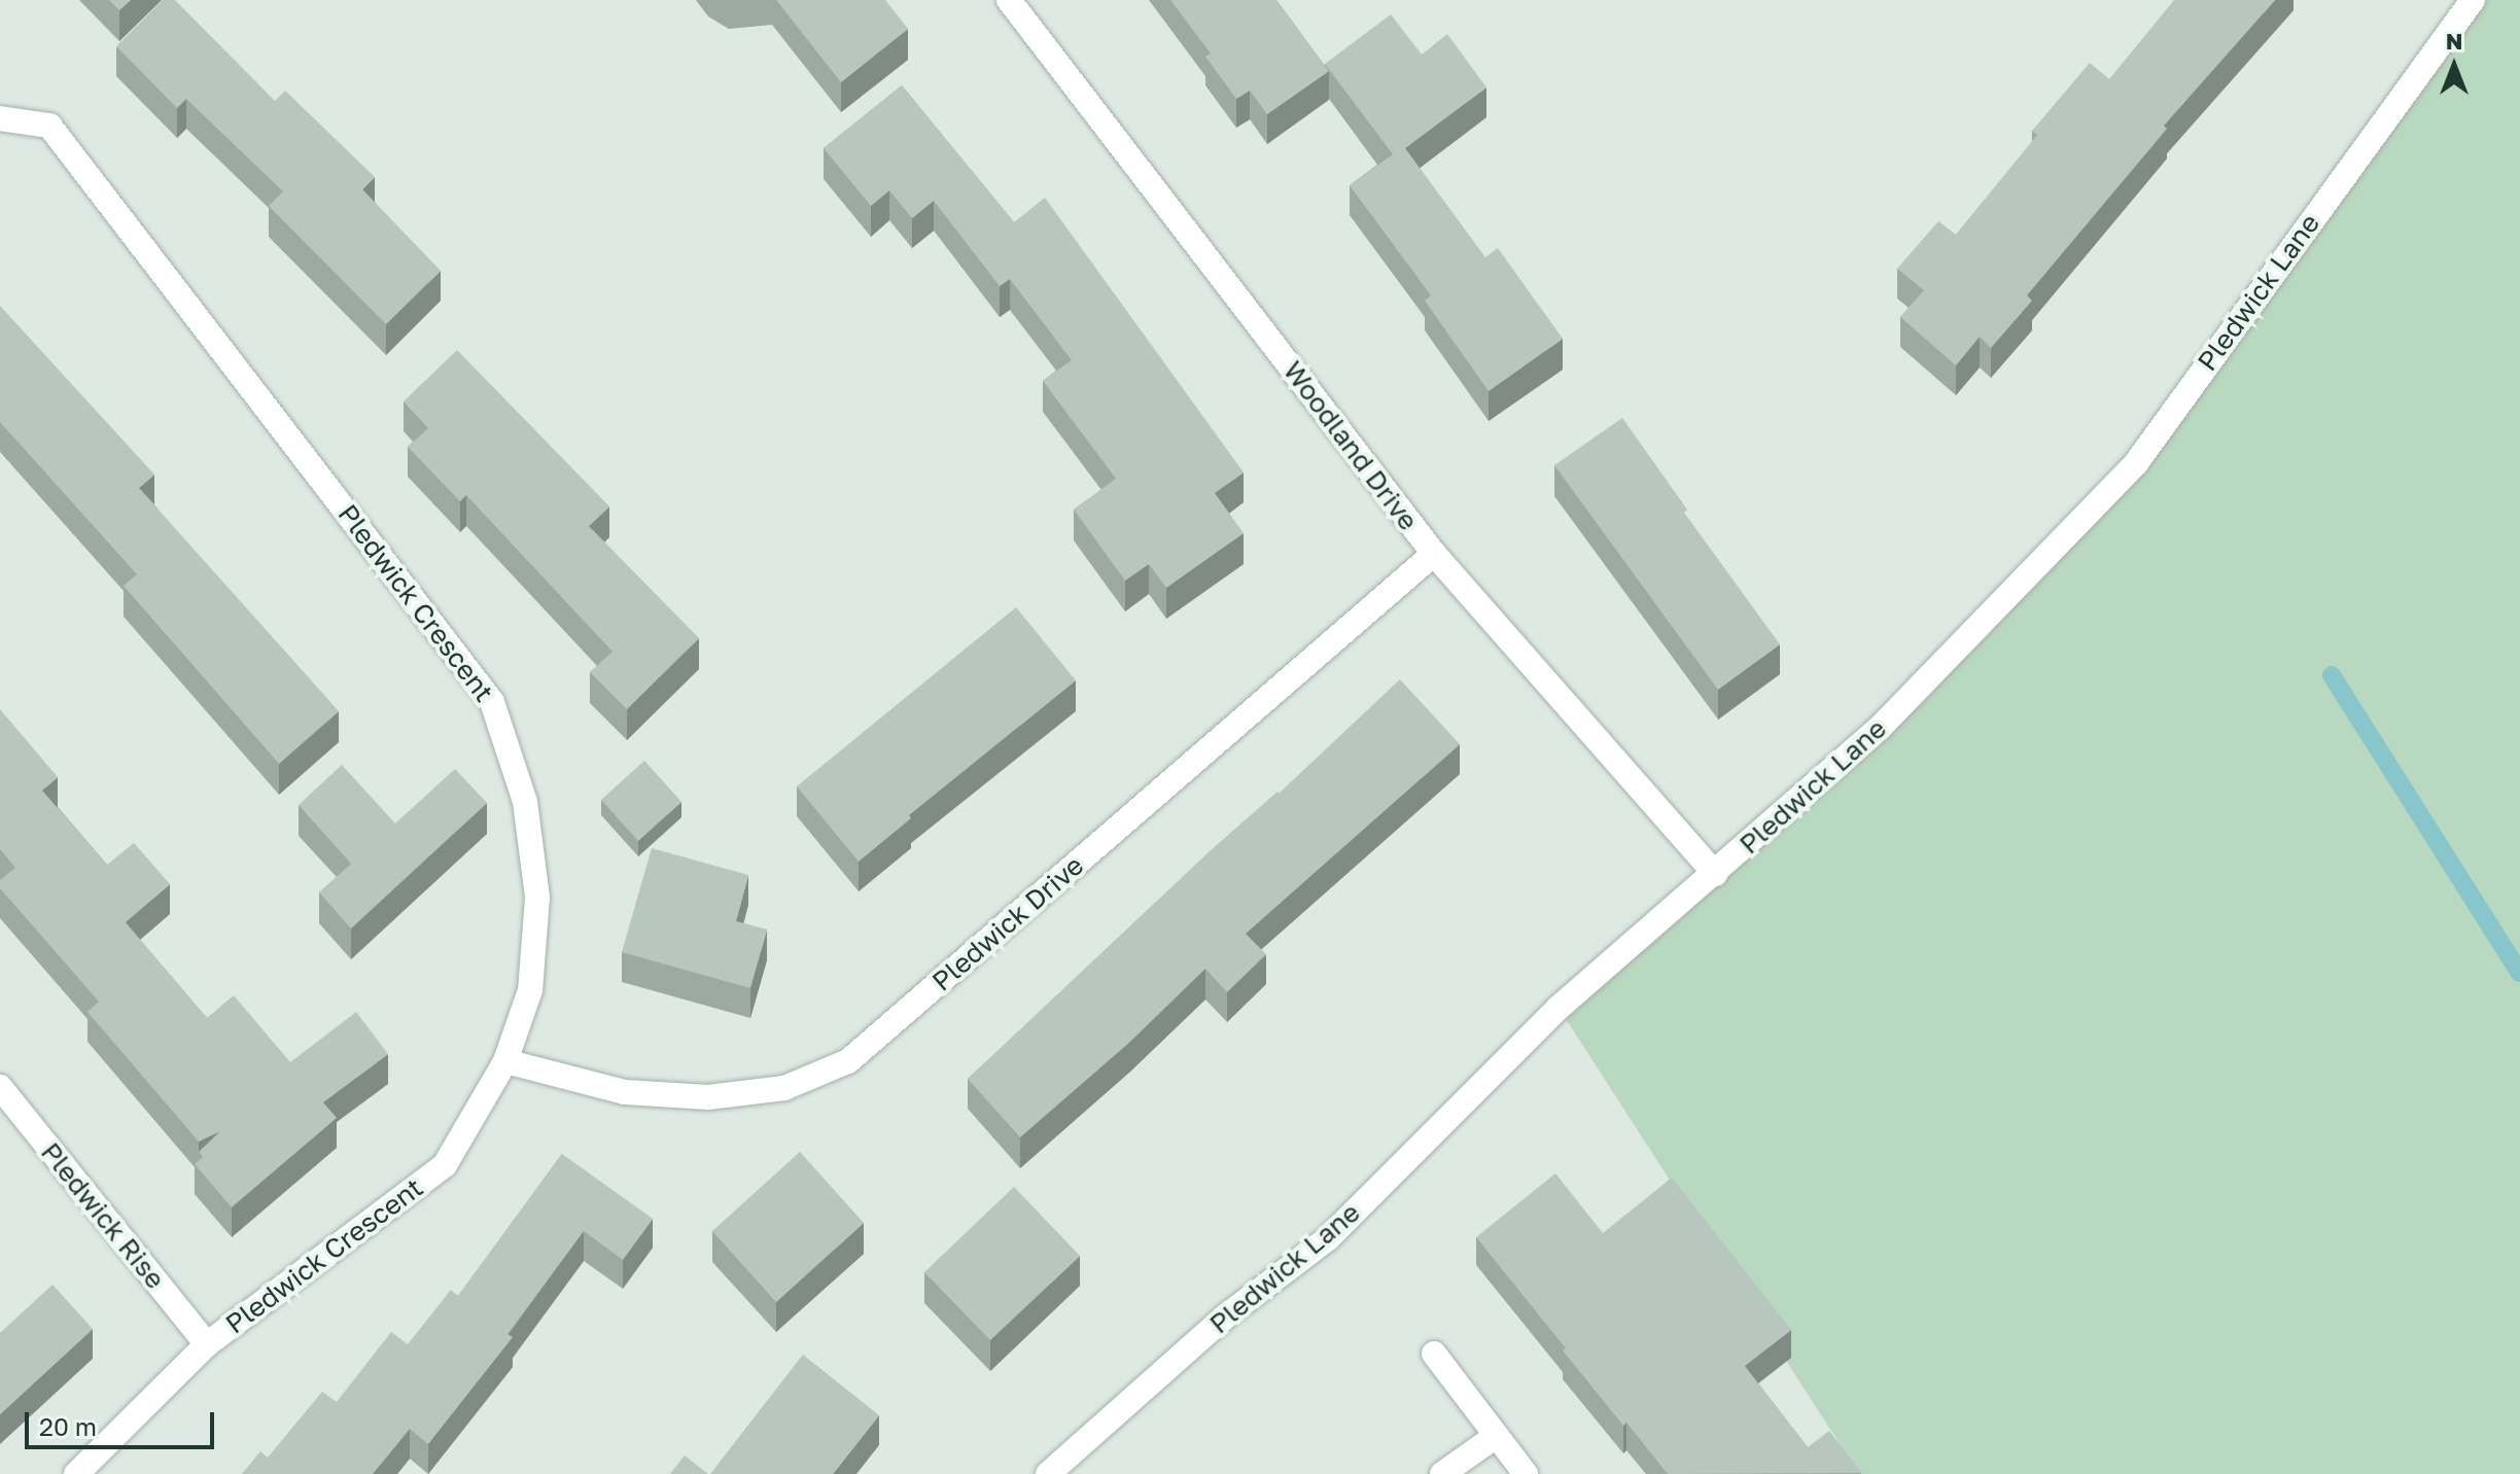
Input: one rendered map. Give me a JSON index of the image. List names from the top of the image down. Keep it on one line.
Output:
{"streets":{"street":["Pledwick Lane","Woodland Drive","Pledwick Crescent","Pledwick Drive","Pledwick Rise"]},"crossings":[["Pledwick Lane","Woodland Drive"],["Woodland Drive","Pledwick Drive"],["Pledwick Crescent","Pledwick Drive"],["Pledwick Crescent","Pledwick Rise"]],"scale_bar":"20 m","north":"top"}
